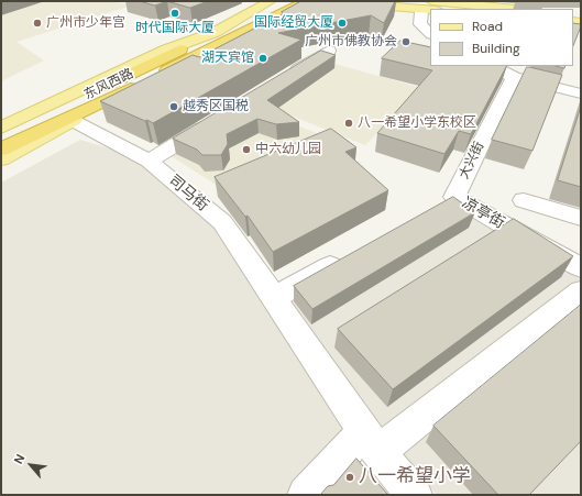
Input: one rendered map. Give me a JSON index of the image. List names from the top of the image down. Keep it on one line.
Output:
{"streets":{"highway":["东风西路"],"street":["大兴街","司马街","凉亭街"]},"crossings":[["东风西路","司马街"],["大兴街","凉亭街"]],"places":["时代国际大厦","广州市少年宫","国际经贸大厦","广州市佛教协会","湖天宾馆","越秀区国税","八一希望小学东校区","中六幼儿园","八一希望小学"],"legend":["Road","Building"],"north":"top left"}
